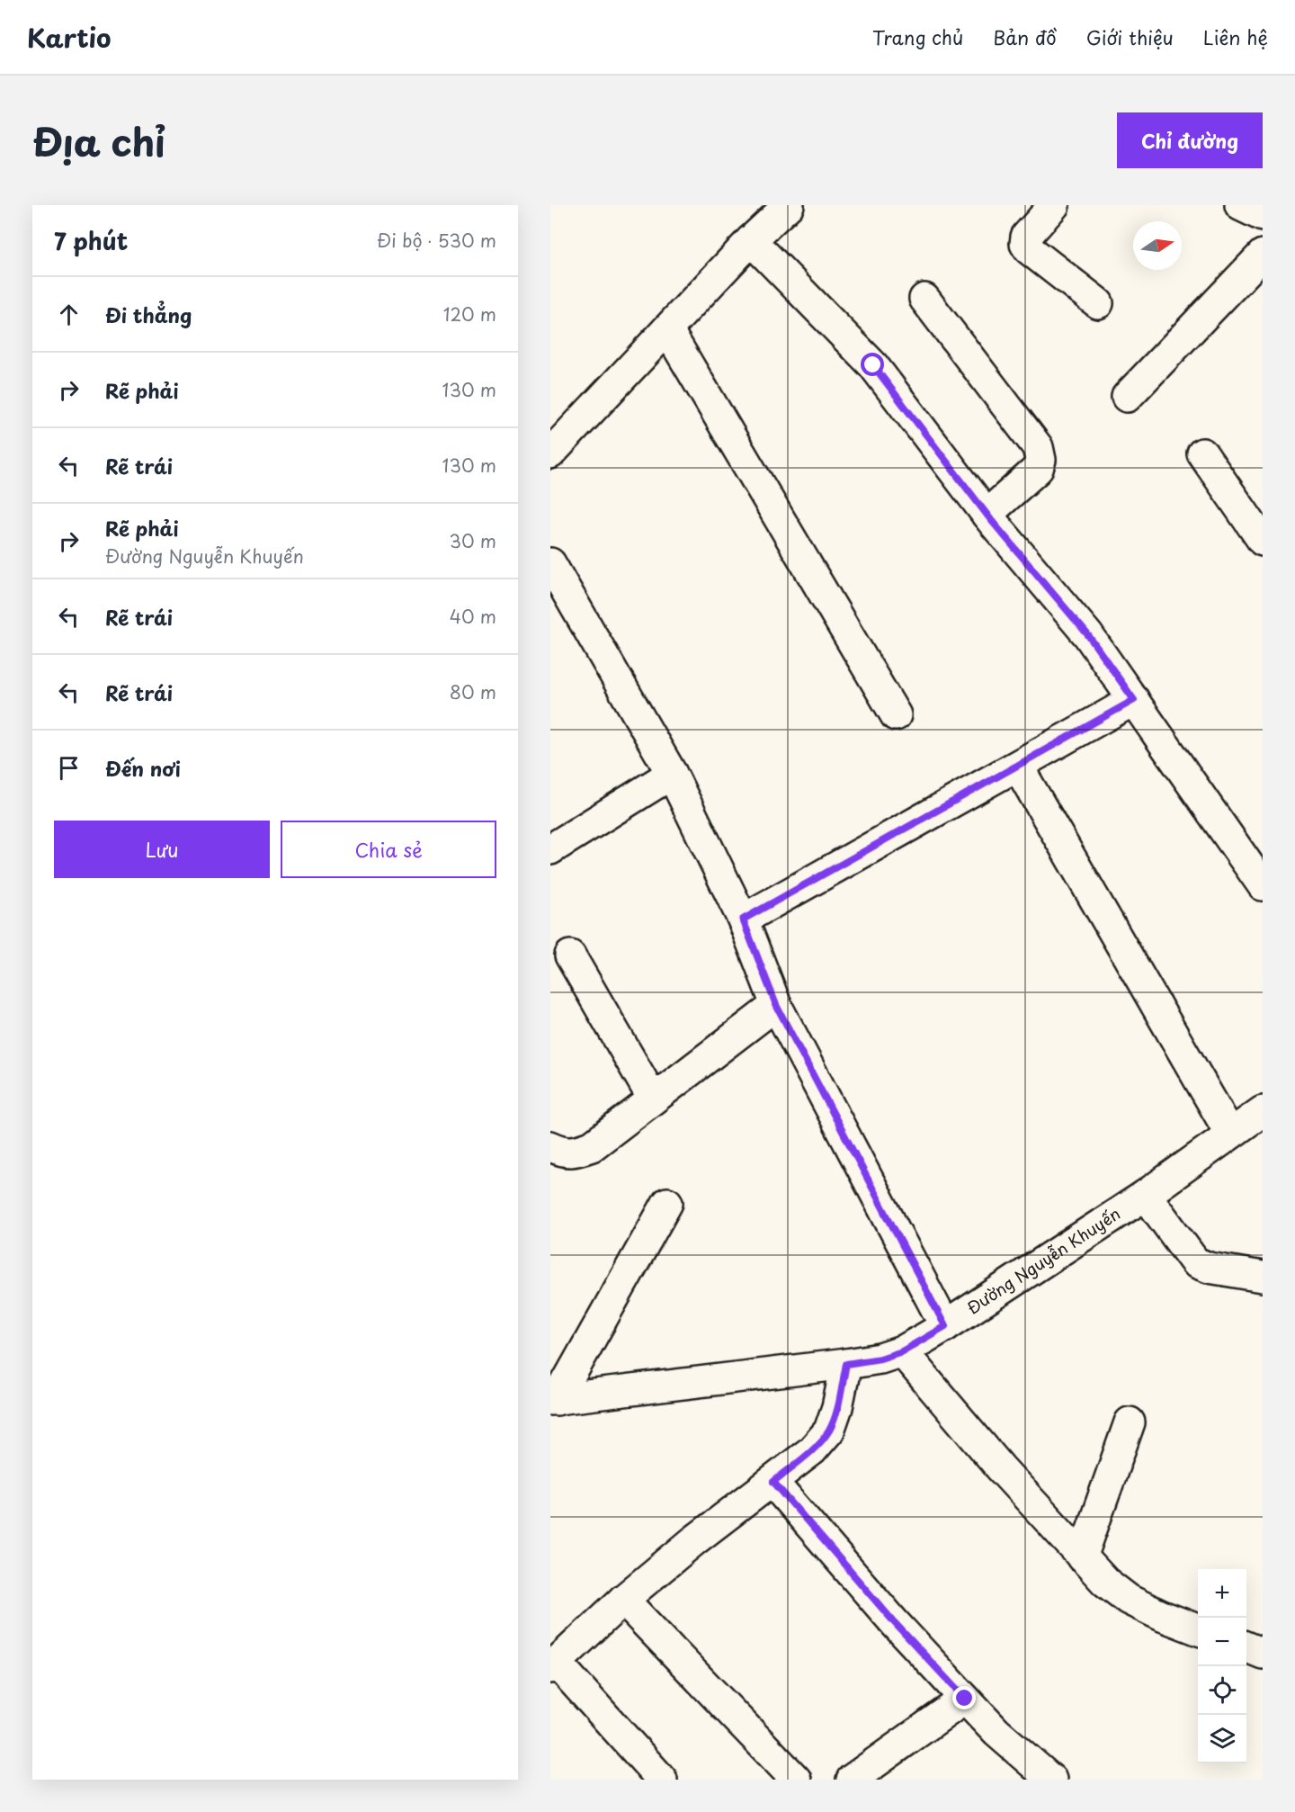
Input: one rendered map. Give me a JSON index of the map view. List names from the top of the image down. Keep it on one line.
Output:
{"streets":{"street":["Đường Nguyễn Khuyến"]},"north":"right","page":{"header":"Kartio","nav":["Trang chủ","Bản đồ","Giới thiệu","Liên hệ"],"title":"Địa chỉ","buttons":["Chỉ đường",["Lưu","Chia sẻ"]],"heading":["7 phút","Đi bộ · 530 m"],"list":[["Đi thẳng","120 m"],["Rẽ phải","130 m"],["Rẽ trái","130 m"],["Rẽ phải","Đường Nguyễn Khuyến","30 m"],["Rẽ trái","40 m"],["Rẽ trái","80 m"],"Đến nơi"],"map_buttons":["+","−"]}}
